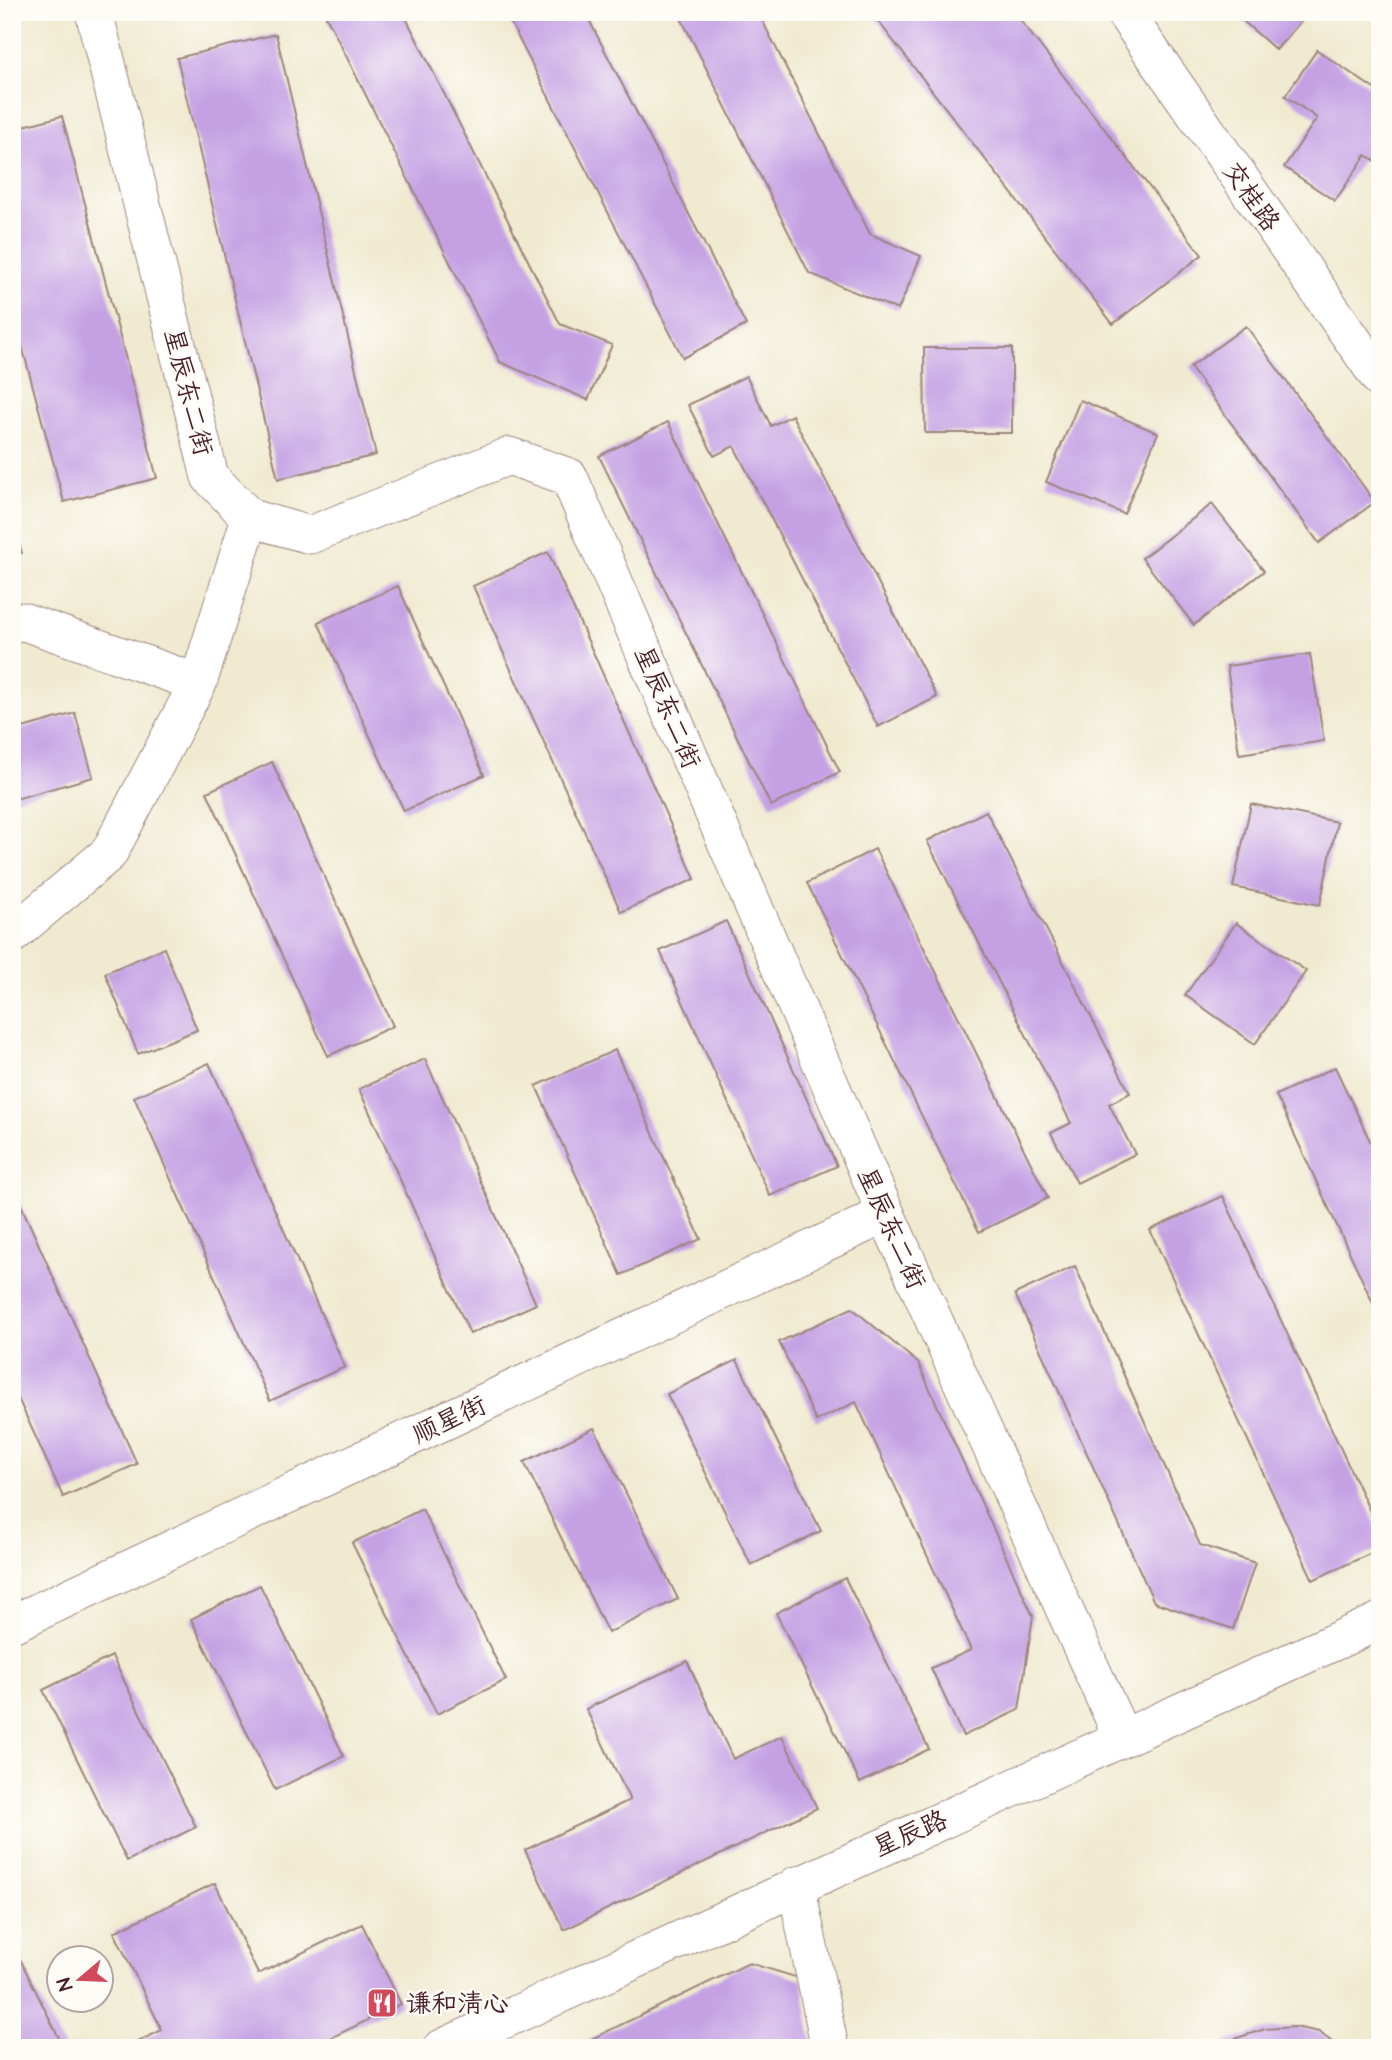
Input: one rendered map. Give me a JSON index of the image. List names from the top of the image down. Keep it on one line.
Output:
{"streets":{"street":["交桂路","星辰东二街","顺星街","星辰路"]},"crossings":[["星辰东二街","顺星街"],["星辰东二街","星辰路"]],"places":{"restaurant":["谦和清心"]},"north":"left"}
